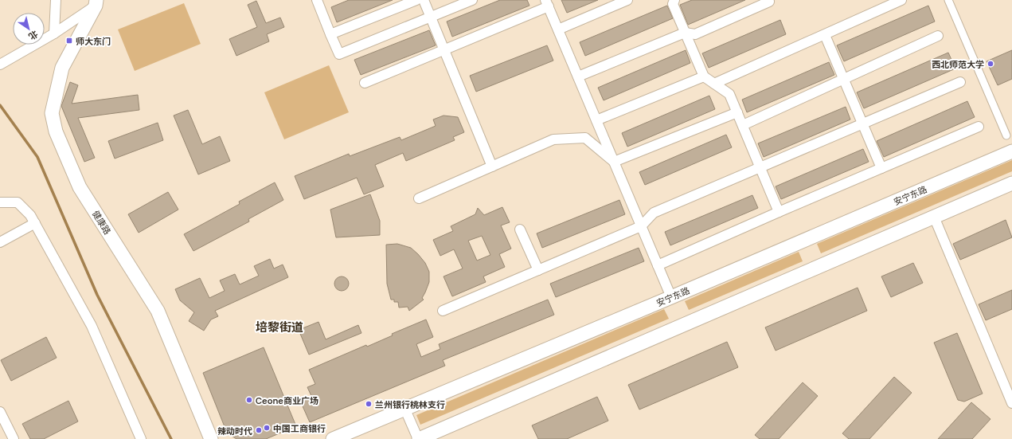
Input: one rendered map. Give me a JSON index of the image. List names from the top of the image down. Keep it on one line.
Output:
{"streets":{"main road":["安宁东路","健康路"]},"districts":["培黎街道"],"places":{"transit":["师大东门"],"other":["西北师范大学","Ceone商业广场","兰州银行桃林支行","中国工商银行","辣动时代"]},"north":"bottom right"}
